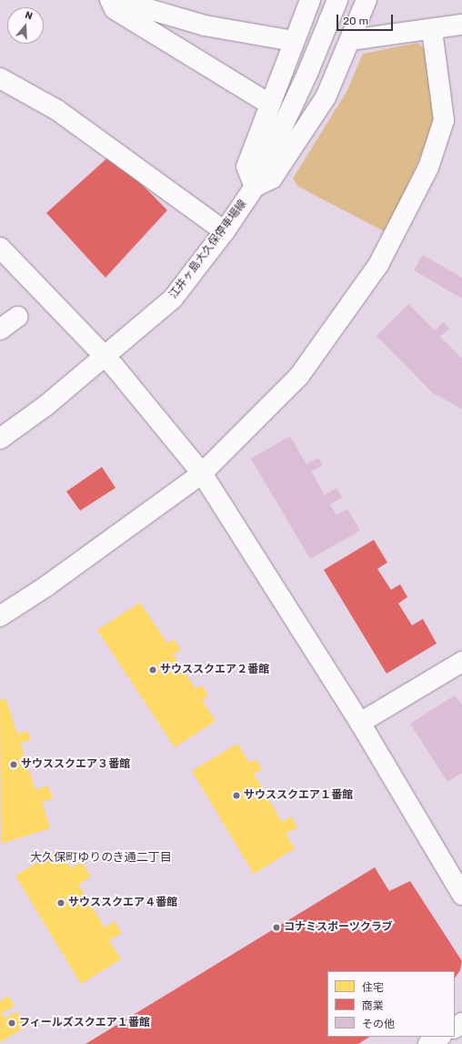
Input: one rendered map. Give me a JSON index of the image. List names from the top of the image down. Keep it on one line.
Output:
{"streets":{"street":["江井ヶ島大久保停車場線"]},"districts":["大久保町ゆりのき通二丁目"],"places":["サウススクエア２番館","サウススクエア３番館","サウススクエア１番館","サウススクエア４番館","コナミスポーツクラブ","フィールズスクエア１番館"],"legend":["住宅","商業","その他"],"scale_bar":"20 m","north":"top"}
